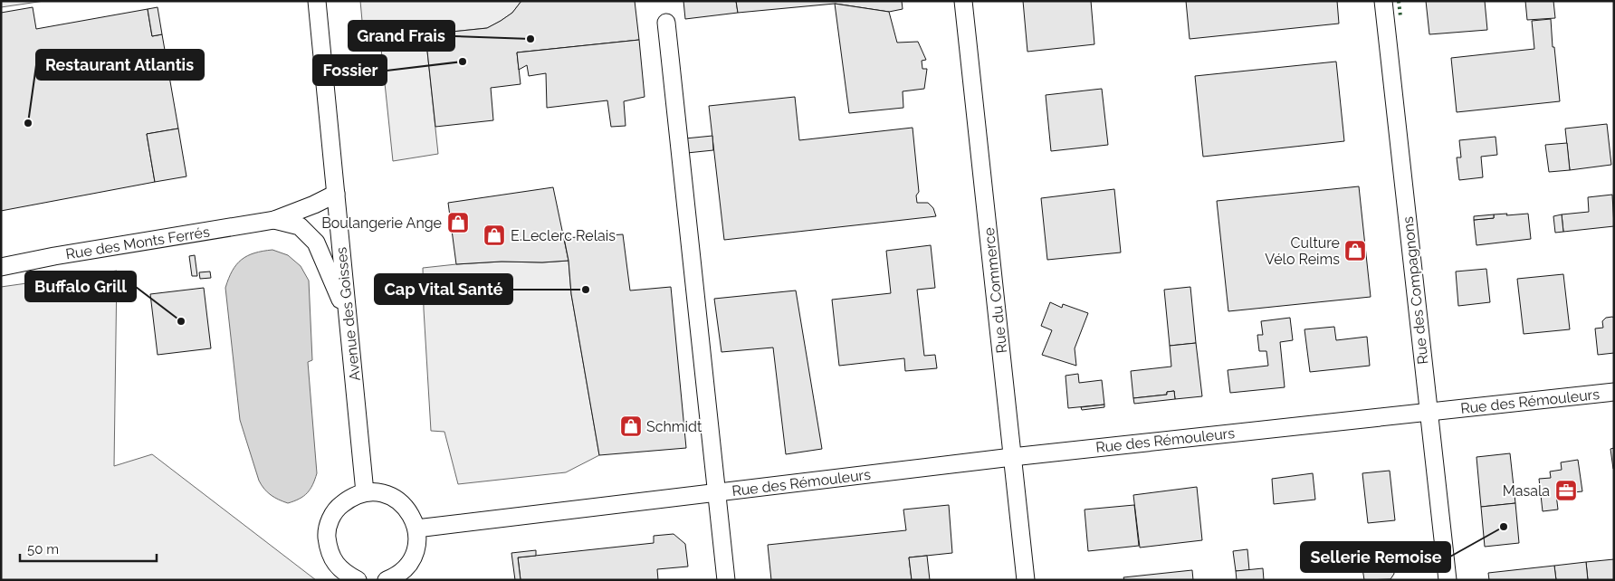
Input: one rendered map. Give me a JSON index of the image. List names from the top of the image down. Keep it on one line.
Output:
{"streets":{"street":["Rue des Monts Ferrés","Rue du Commerce","Rue des Compagnons","Avenue des Goisses","Rue des Rémouleurs"]},"crossings":[["Rue des Monts Ferrés","Avenue des Goisses"],["Rue du Commerce","Rue des Rémouleurs"],["Rue des Compagnons","Rue des Rémouleurs"]],"places":{"other":["Grand Frais","Fossier","Restaurant Atlantis","Cap Vital Santé","Buffalo Grill","Sellerie Remoise"],"shop":["Boulangerie Ange","E.Leclerc Relais","Culture Vélo Reims","Schmidt"],"office":["Masala"]},"scale_bar":"50 m"}
